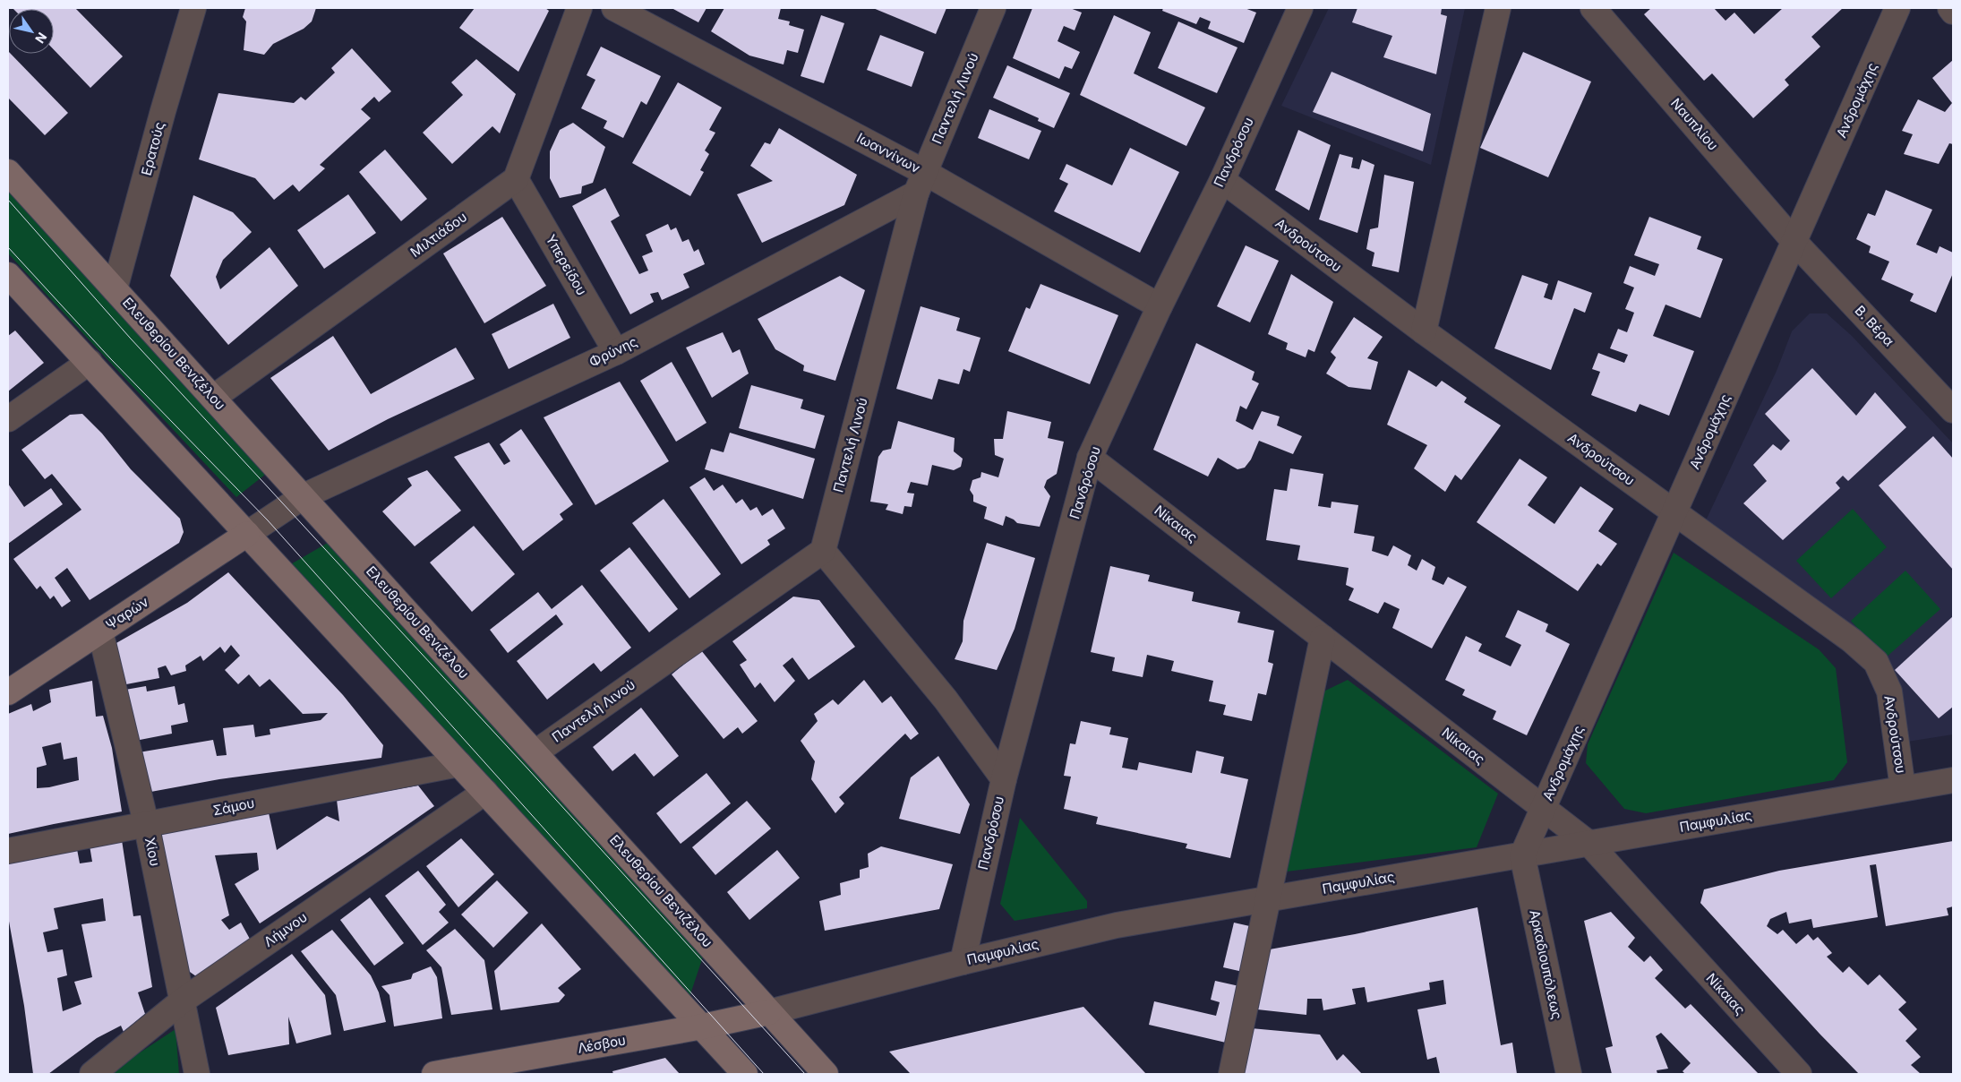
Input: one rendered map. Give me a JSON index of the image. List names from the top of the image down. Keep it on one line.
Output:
{"streets":{"main road":["Ελευθερίου Βενιζέλου","Ψαρών","Λέσβου"],"street":["Παντελή Λινού","Ανδρομάχης","Ναυπλίου","Ερατούς","Πανδρόσου","Ιωαννίνων","Μιλτιάδου","Ανδρούτσου","Υπερείδου","Β. Βέρα","Φρύνης","Νίκαιας","Σάμου","Παμφυλίας","Χίου","Λήμνου","Αρκαδιουπόλεως"]},"crossings":[["Παντελή Λινού","Ιωαννίνων"],["Παντελή Λινού","Φρύνης"],["Παντελή Λινού","Ελευθερίου Βενιζέλου"],["Ανδρομάχης","Ναυπλίου"],["Ανδρομάχης","Ανδρούτσου"],["Ανδρομάχης","Β. Βέρα"],["Ανδρομάχης","Νίκαιας"],["Ανδρομάχης","Παμφυλίας"],["Ανδρομάχης","Αρκαδιουπόλεως"],["Ναυπλίου","Β. Βέρα"],["Ερατούς","Ελευθερίου Βενιζέλου"],["Πανδρόσου","Ιωαννίνων"],["Πανδρόσου","Ανδρούτσου"],["Πανδρόσου","Νίκαιας"],["Πανδρόσου","Παμφυλίας"],["Ιωαννίνων","Φρύνης"],["Μιλτιάδου","Υπερείδου"],["Μιλτιάδου","Ελευθερίου Βενιζέλου"],["Ανδρούτσου","Παμφυλίας"],["Υπερείδου","Φρύνης"],["Φρύνης","Ελευθερίου Βενιζέλου"],["Φρύνης","Ψαρών"],["Ελευθερίου Βενιζέλου","Παμφυλίας"],["Ελευθερίου Βενιζέλου","Λέσβου"],["Νίκαιας","Παμφυλίας"],["Ψαρών","Χίου"],["Σάμου","Χίου"],["Παμφυλίας","Αρκαδιουπόλεως"],["Παμφυλίας","Λέσβου"],["Χίου","Λήμνου"]],"north":"bottom right"}
